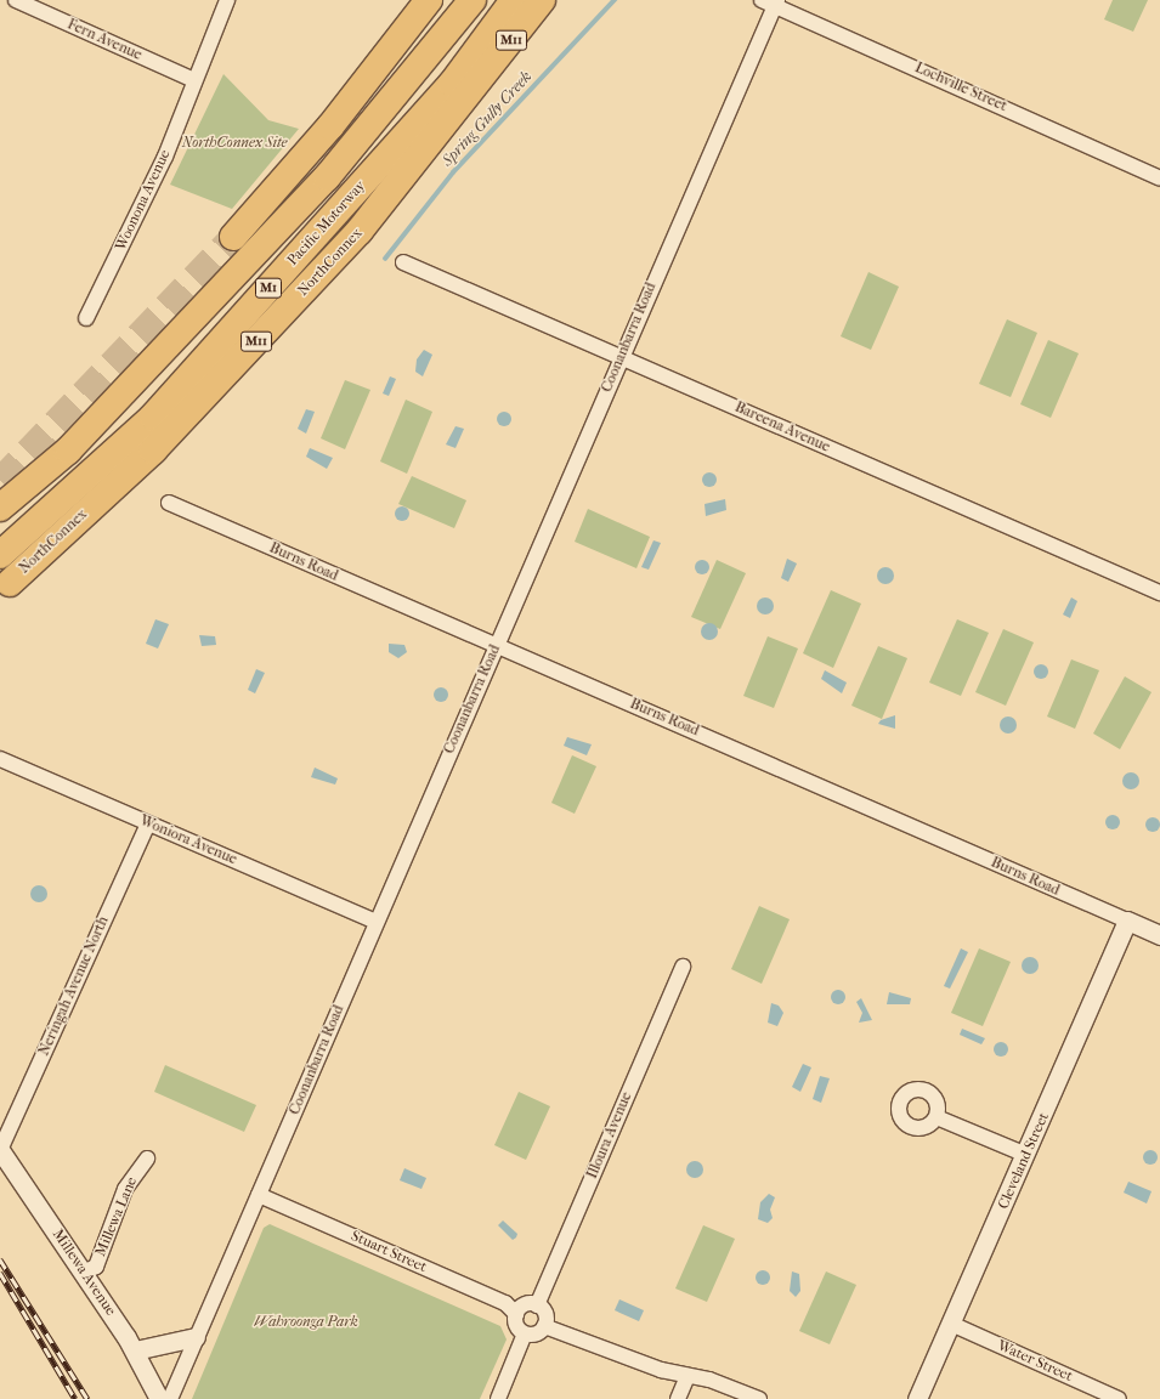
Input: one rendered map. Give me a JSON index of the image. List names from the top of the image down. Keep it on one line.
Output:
{"streets":{"highway":["M11","Pacific Motorway","NorthConnex","M1"],"street":["Fern Avenue","Lochville Street","Woonona Avenue","Coonanbarra Road","Bareena Avenue","Burns Road","Woniora Avenue","Neringah Avenue North","Illoura Avenue","Cleveland Street","Millewa Lane","Stuart Street","Millewa Avenue","Water Street"]},"crossings":[["Fern Avenue","Woonona Avenue"],["Lochville Street","Coonanbarra Road"],["Coonanbarra Road","Bareena Avenue"],["Coonanbarra Road","Burns Road"],["Coonanbarra Road","Woniora Avenue"],["Coonanbarra Road","Stuart Street"],["Burns Road","Cleveland Street"],["Woniora Avenue","Neringah Avenue North"],["Neringah Avenue North","Millewa Avenue"],["Illoura Avenue","Stuart Street"],["Cleveland Street","Water Street"],["Millewa Lane","Millewa Avenue"]],"water":["Spring Gully Creek"],"parks":["NorthConnex Site","Wahroonga Park"]}
